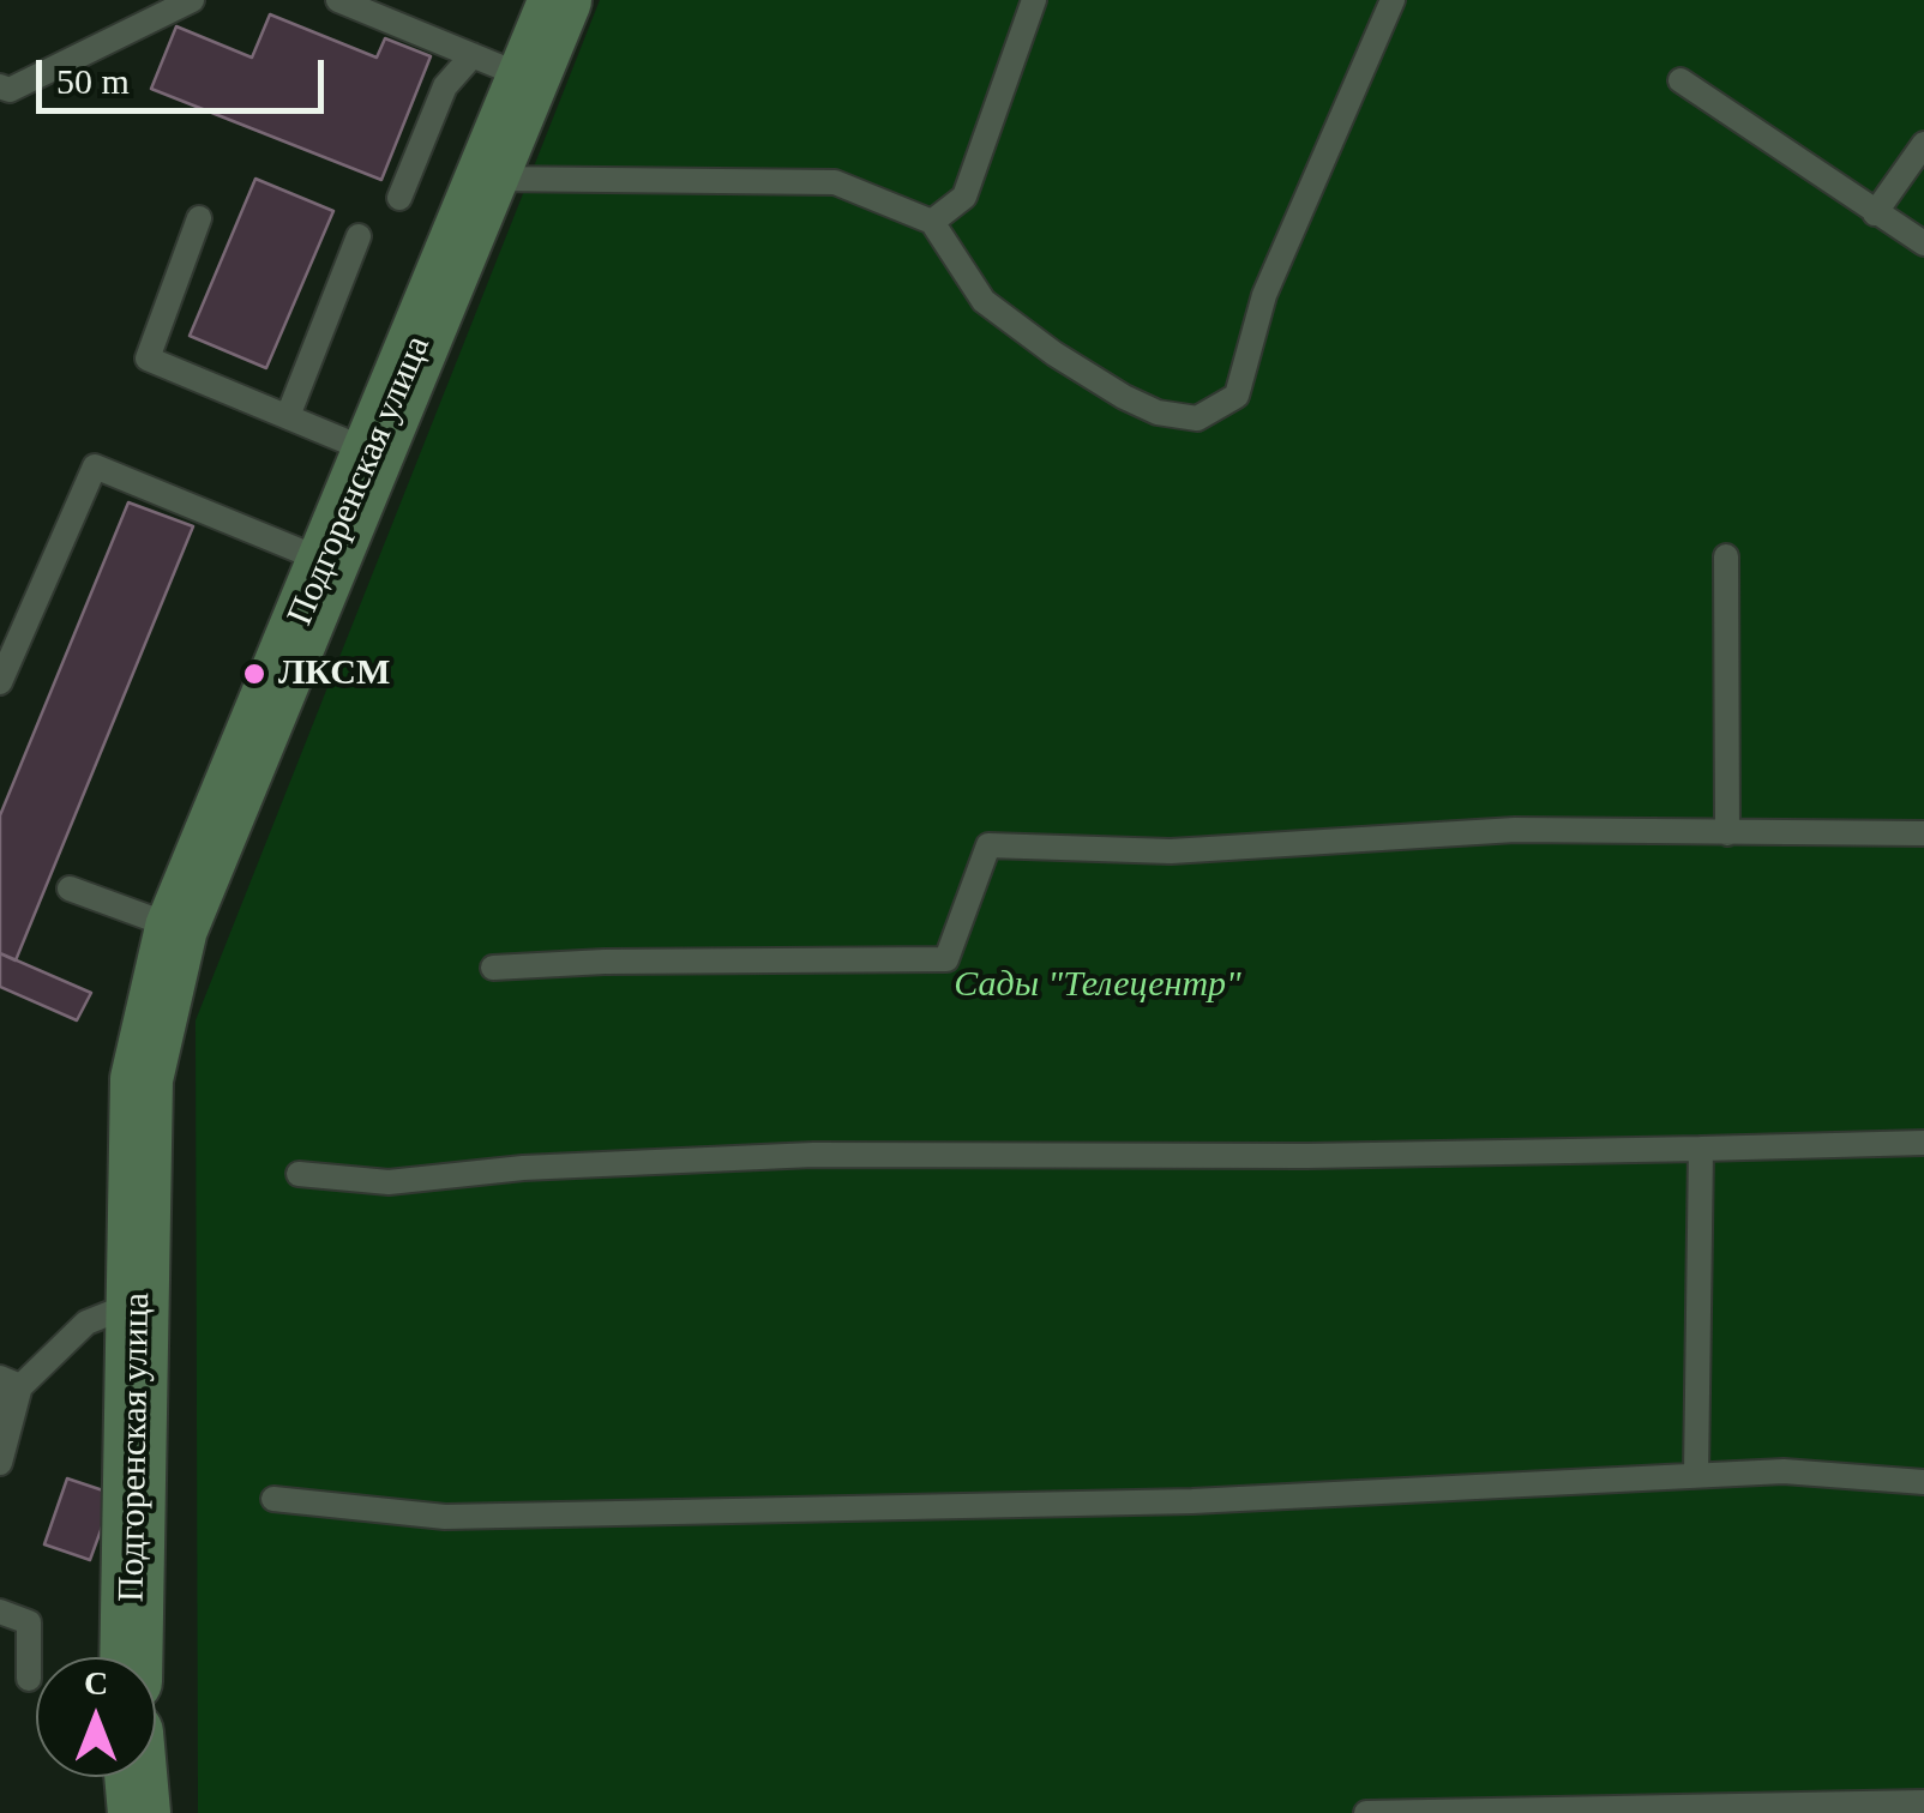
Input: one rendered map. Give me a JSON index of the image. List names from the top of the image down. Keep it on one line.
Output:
{"streets":{"street":["Подгоренская улица"]},"parks":["Сады \"Телецентр\""],"places":["ЛКСМ"],"scale_bar":"50 m","north":"top"}
